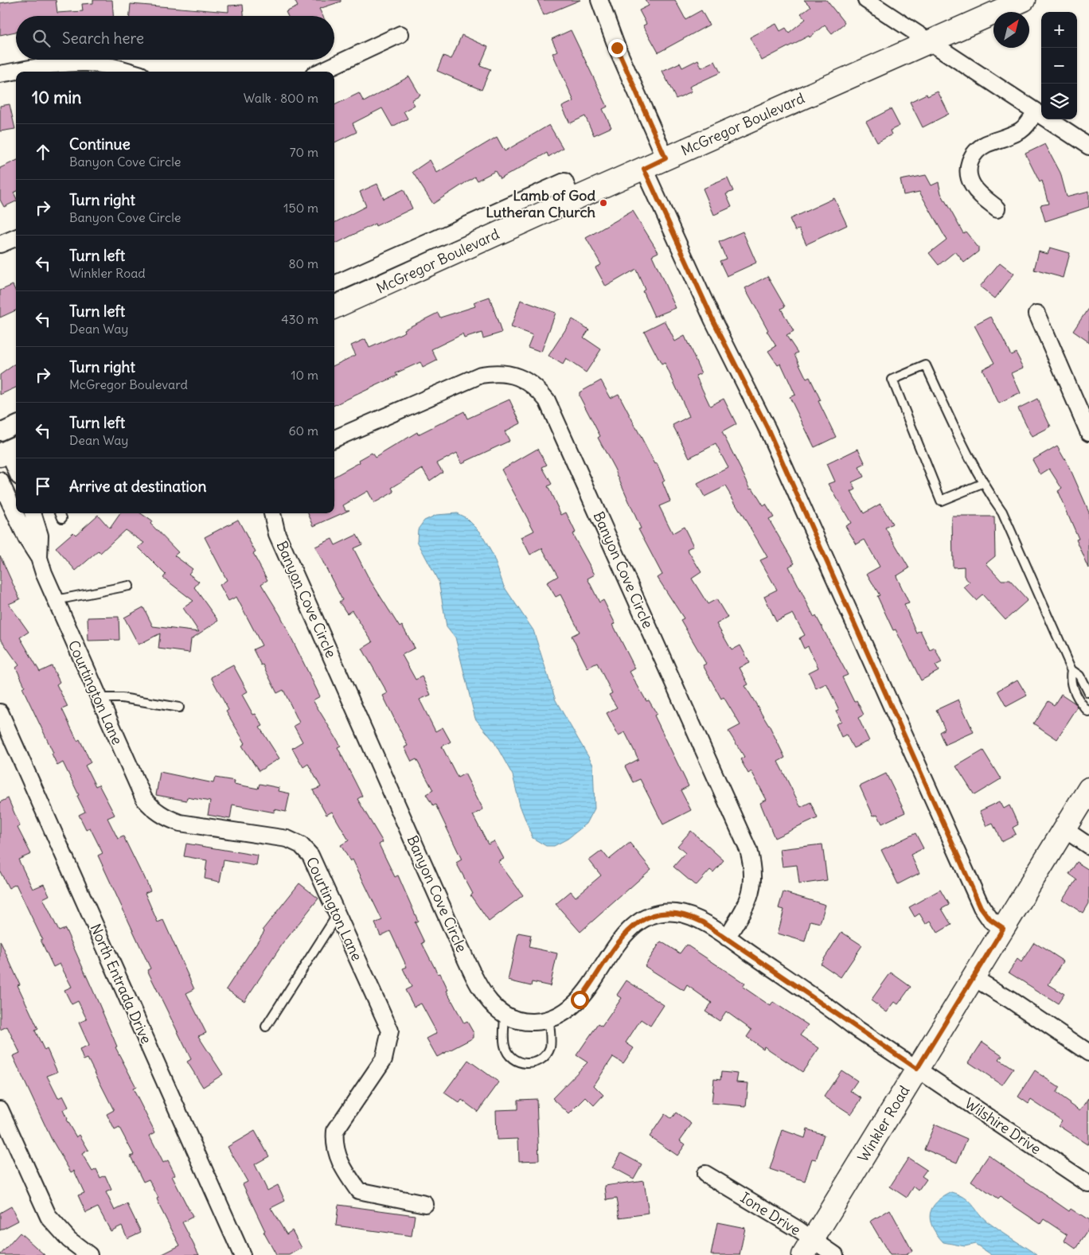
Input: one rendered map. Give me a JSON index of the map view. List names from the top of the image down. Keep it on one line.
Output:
{"streets":{"main road":["McGregor Boulevard","Winkler Road"],"street":["Banyon Cove Circle","Courtington Lane","North Entrada Drive","Wilshire Drive","Ione Drive"]},"crossings":[["Banyon Cove Circle","Winkler Road"],["Banyon Cove Circle","Wilshire Drive"],["Winkler Road","Wilshire Drive"],["Winkler Road","Ione Drive"]],"places":["Lamb of God Lutheran Church"],"north":"top right","page":{"map_buttons":["+","−"],"search":"Search here","heading":["10 min","Walk · 800 m"],"list":[["Continue","Banyon Cove Circle","70 m"],["Turn right","Banyon Cove Circle","150 m"],["Turn left","Winkler Road","80 m"],["Turn left","Dean Way","430 m"],["Turn right","McGregor Boulevard","10 m"],["Turn left","Dean Way","60 m"],"Arrive at destination"]}}
